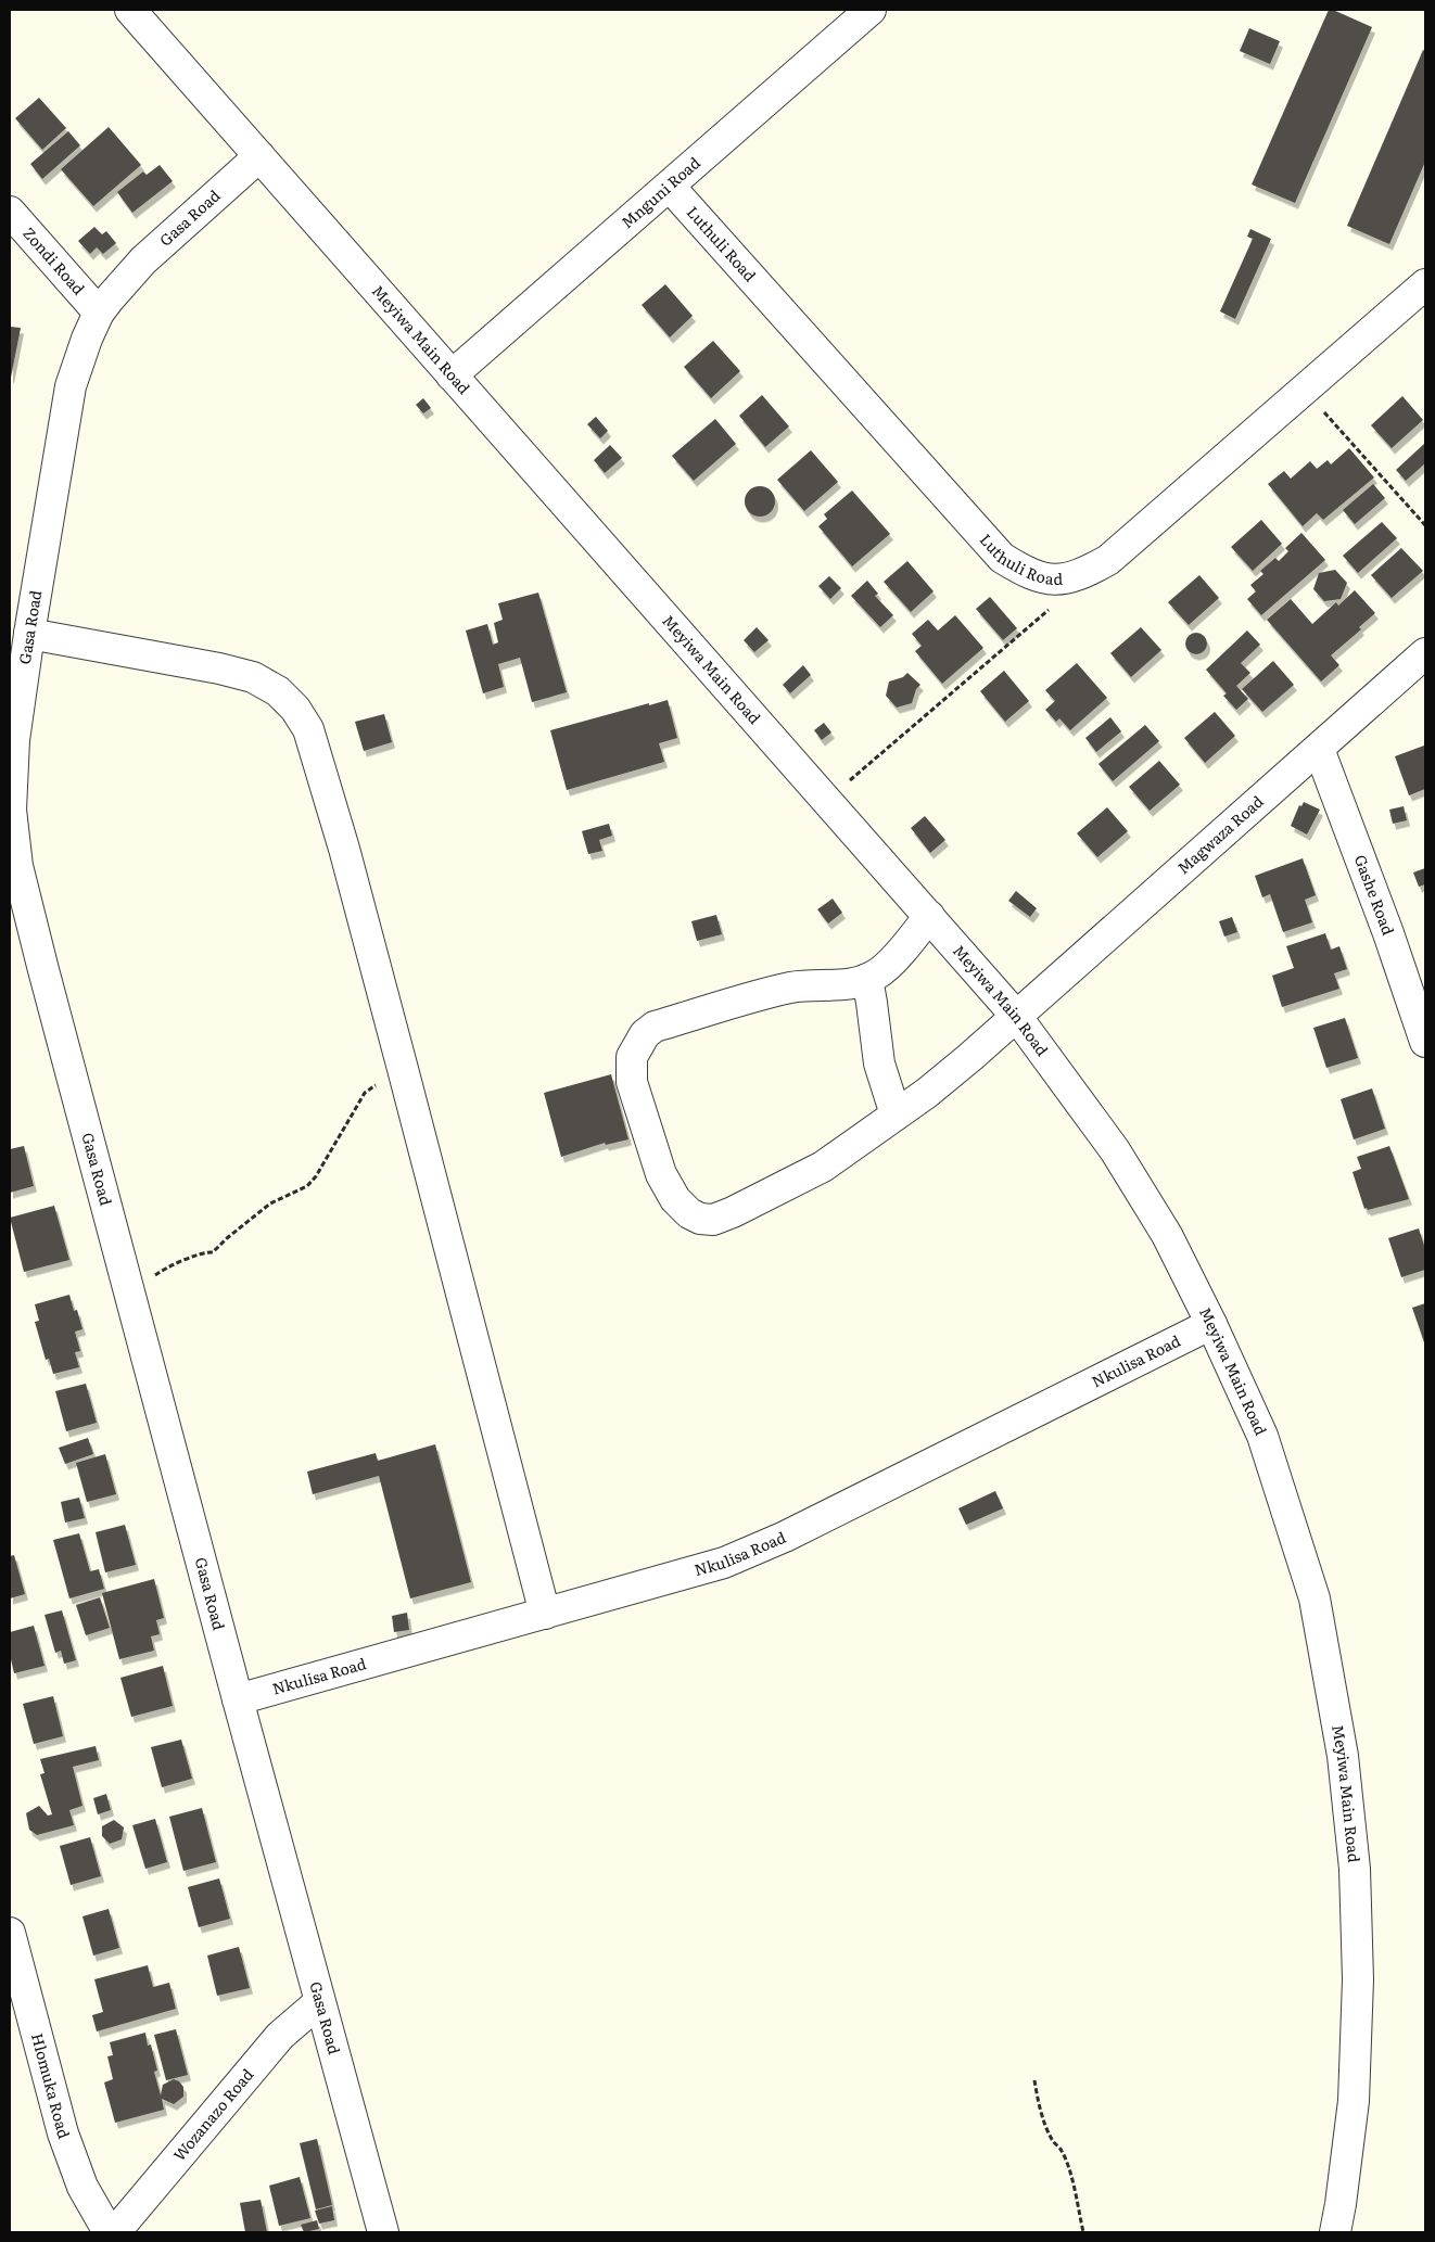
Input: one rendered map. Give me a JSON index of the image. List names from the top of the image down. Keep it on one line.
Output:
{"streets":{"street":["Mnguni Road","Gasa Road","Luthuli Road","Zondi Road","Meyiwa Main Road","Magwaza Road","Gashe Road","Nkulisa Road","Hlomuka Road","Wozanazo Road"]},"crossings":[["Mnguni Road","Luthuli Road"],["Mnguni Road","Meyiwa Main Road"],["Gasa Road","Zondi Road"],["Gasa Road","Meyiwa Main Road"],["Gasa Road","Nkulisa Road"],["Gasa Road","Wozanazo Road"],["Meyiwa Main Road","Magwaza Road"],["Meyiwa Main Road","Nkulisa Road"],["Magwaza Road","Gashe Road"]]}
